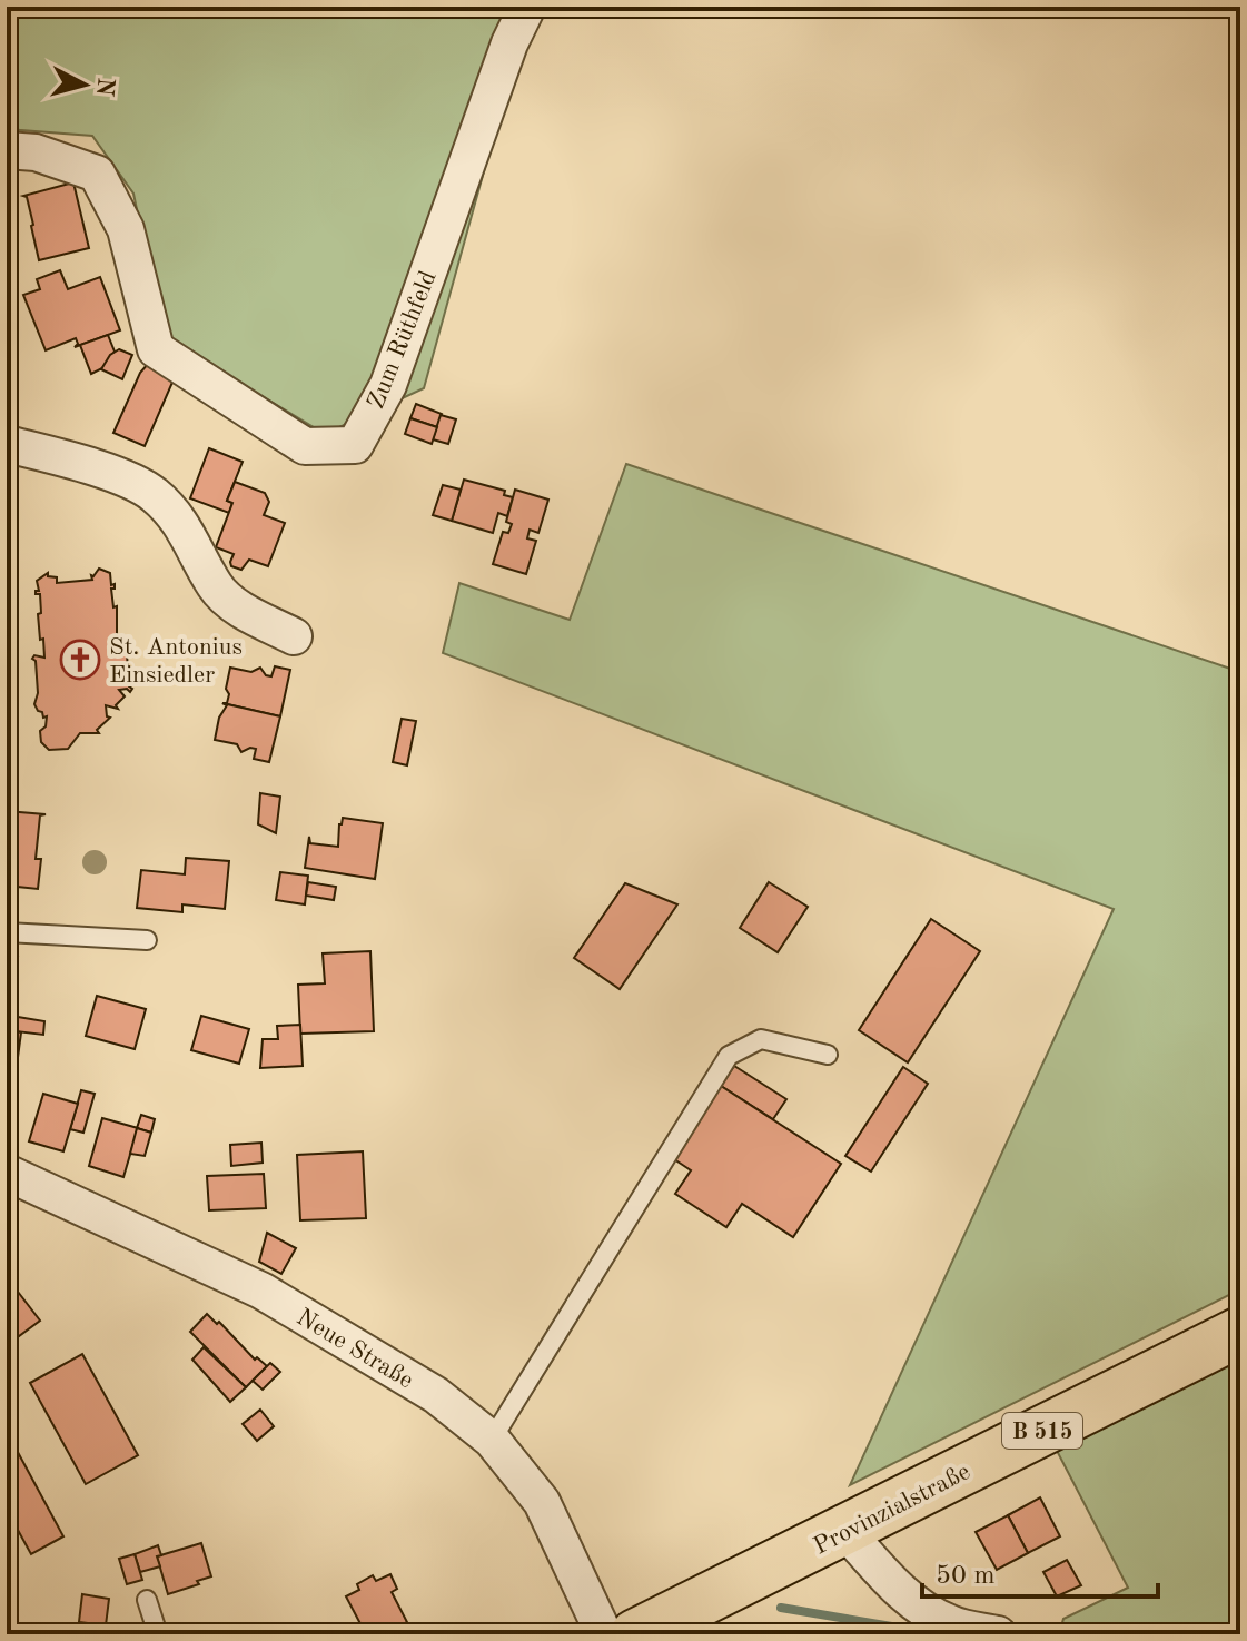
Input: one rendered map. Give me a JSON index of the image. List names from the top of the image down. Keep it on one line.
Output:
{"streets":{"main road":["B 515","Provinzialstraße"],"street":["Zum Rüthfeld","Neue Straße"]},"places":{"church":["St. Antonius Einsiedler"]},"scale_bar":"50 m","north":"right"}
